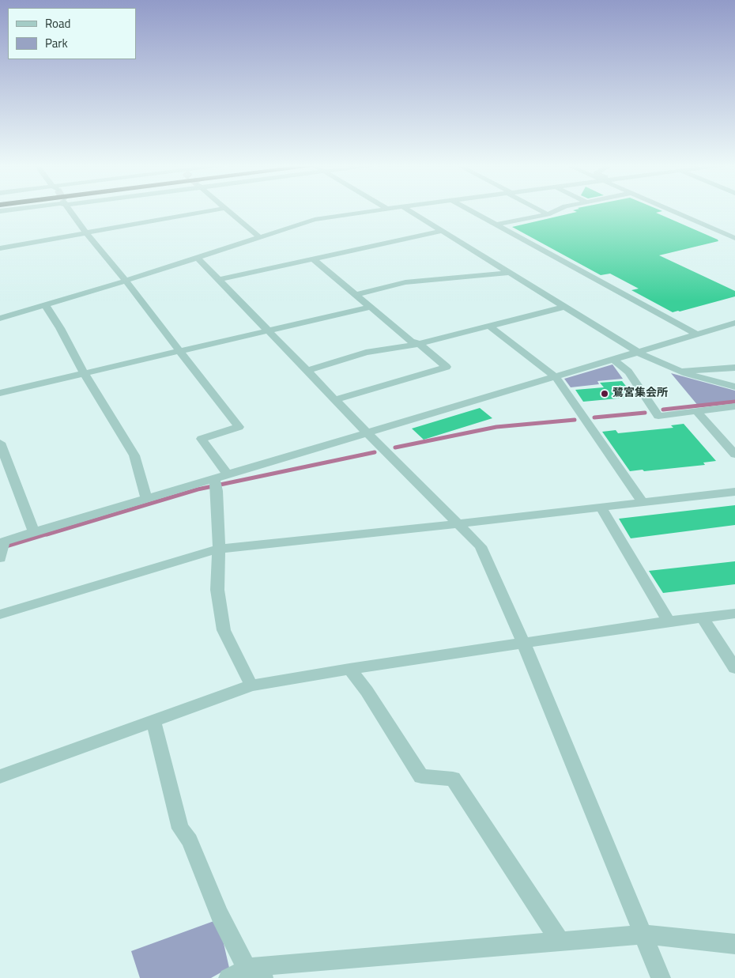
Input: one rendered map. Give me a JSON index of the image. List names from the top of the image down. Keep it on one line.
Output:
{"places":["鷺宮集会所"],"legend":["Road","Park"]}
